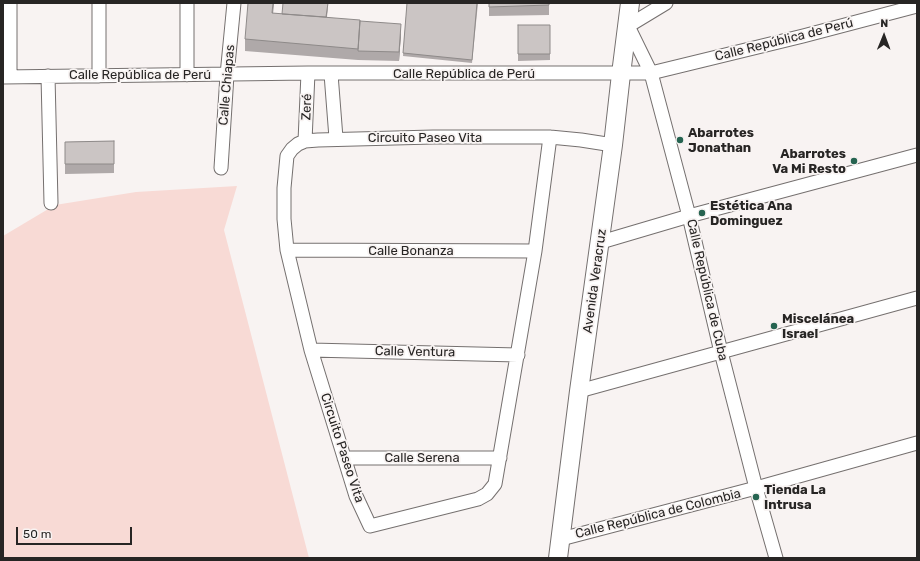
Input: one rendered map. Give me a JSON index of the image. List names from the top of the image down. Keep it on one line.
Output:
{"streets":{"street":["Calle República de Perú","Calle Chiapas","Zeré","Circuito Paseo Vita","Calle Bonanza","Avenida Veracruz","Calle República de Cuba","Calle Ventura","Calle Serena","Calle República de Colombia"]},"crossings":[["Calle República de Perú","Calle Chiapas"],["Calle República de Perú","Zeré"],["Calle República de Perú","Avenida Veracruz"],["Calle República de Perú","Calle República de Cuba"],["Zeré","Circuito Paseo Vita"],["Circuito Paseo Vita","Calle Bonanza"],["Circuito Paseo Vita","Avenida Veracruz"],["Circuito Paseo Vita","Calle Ventura"],["Circuito Paseo Vita","Calle Serena"],["Avenida Veracruz","Calle República de Cuba"],["Avenida Veracruz","Calle República de Colombia"],["Calle República de Cuba","Calle República de Colombia"]],"places":["Abarrotes Jonathan","Abarrotes Va Mi Resto","Estética Ana Dominguez","Miscelánea Israel","Tienda La Intrusa"],"scale_bar":"50 m","north":"top"}
